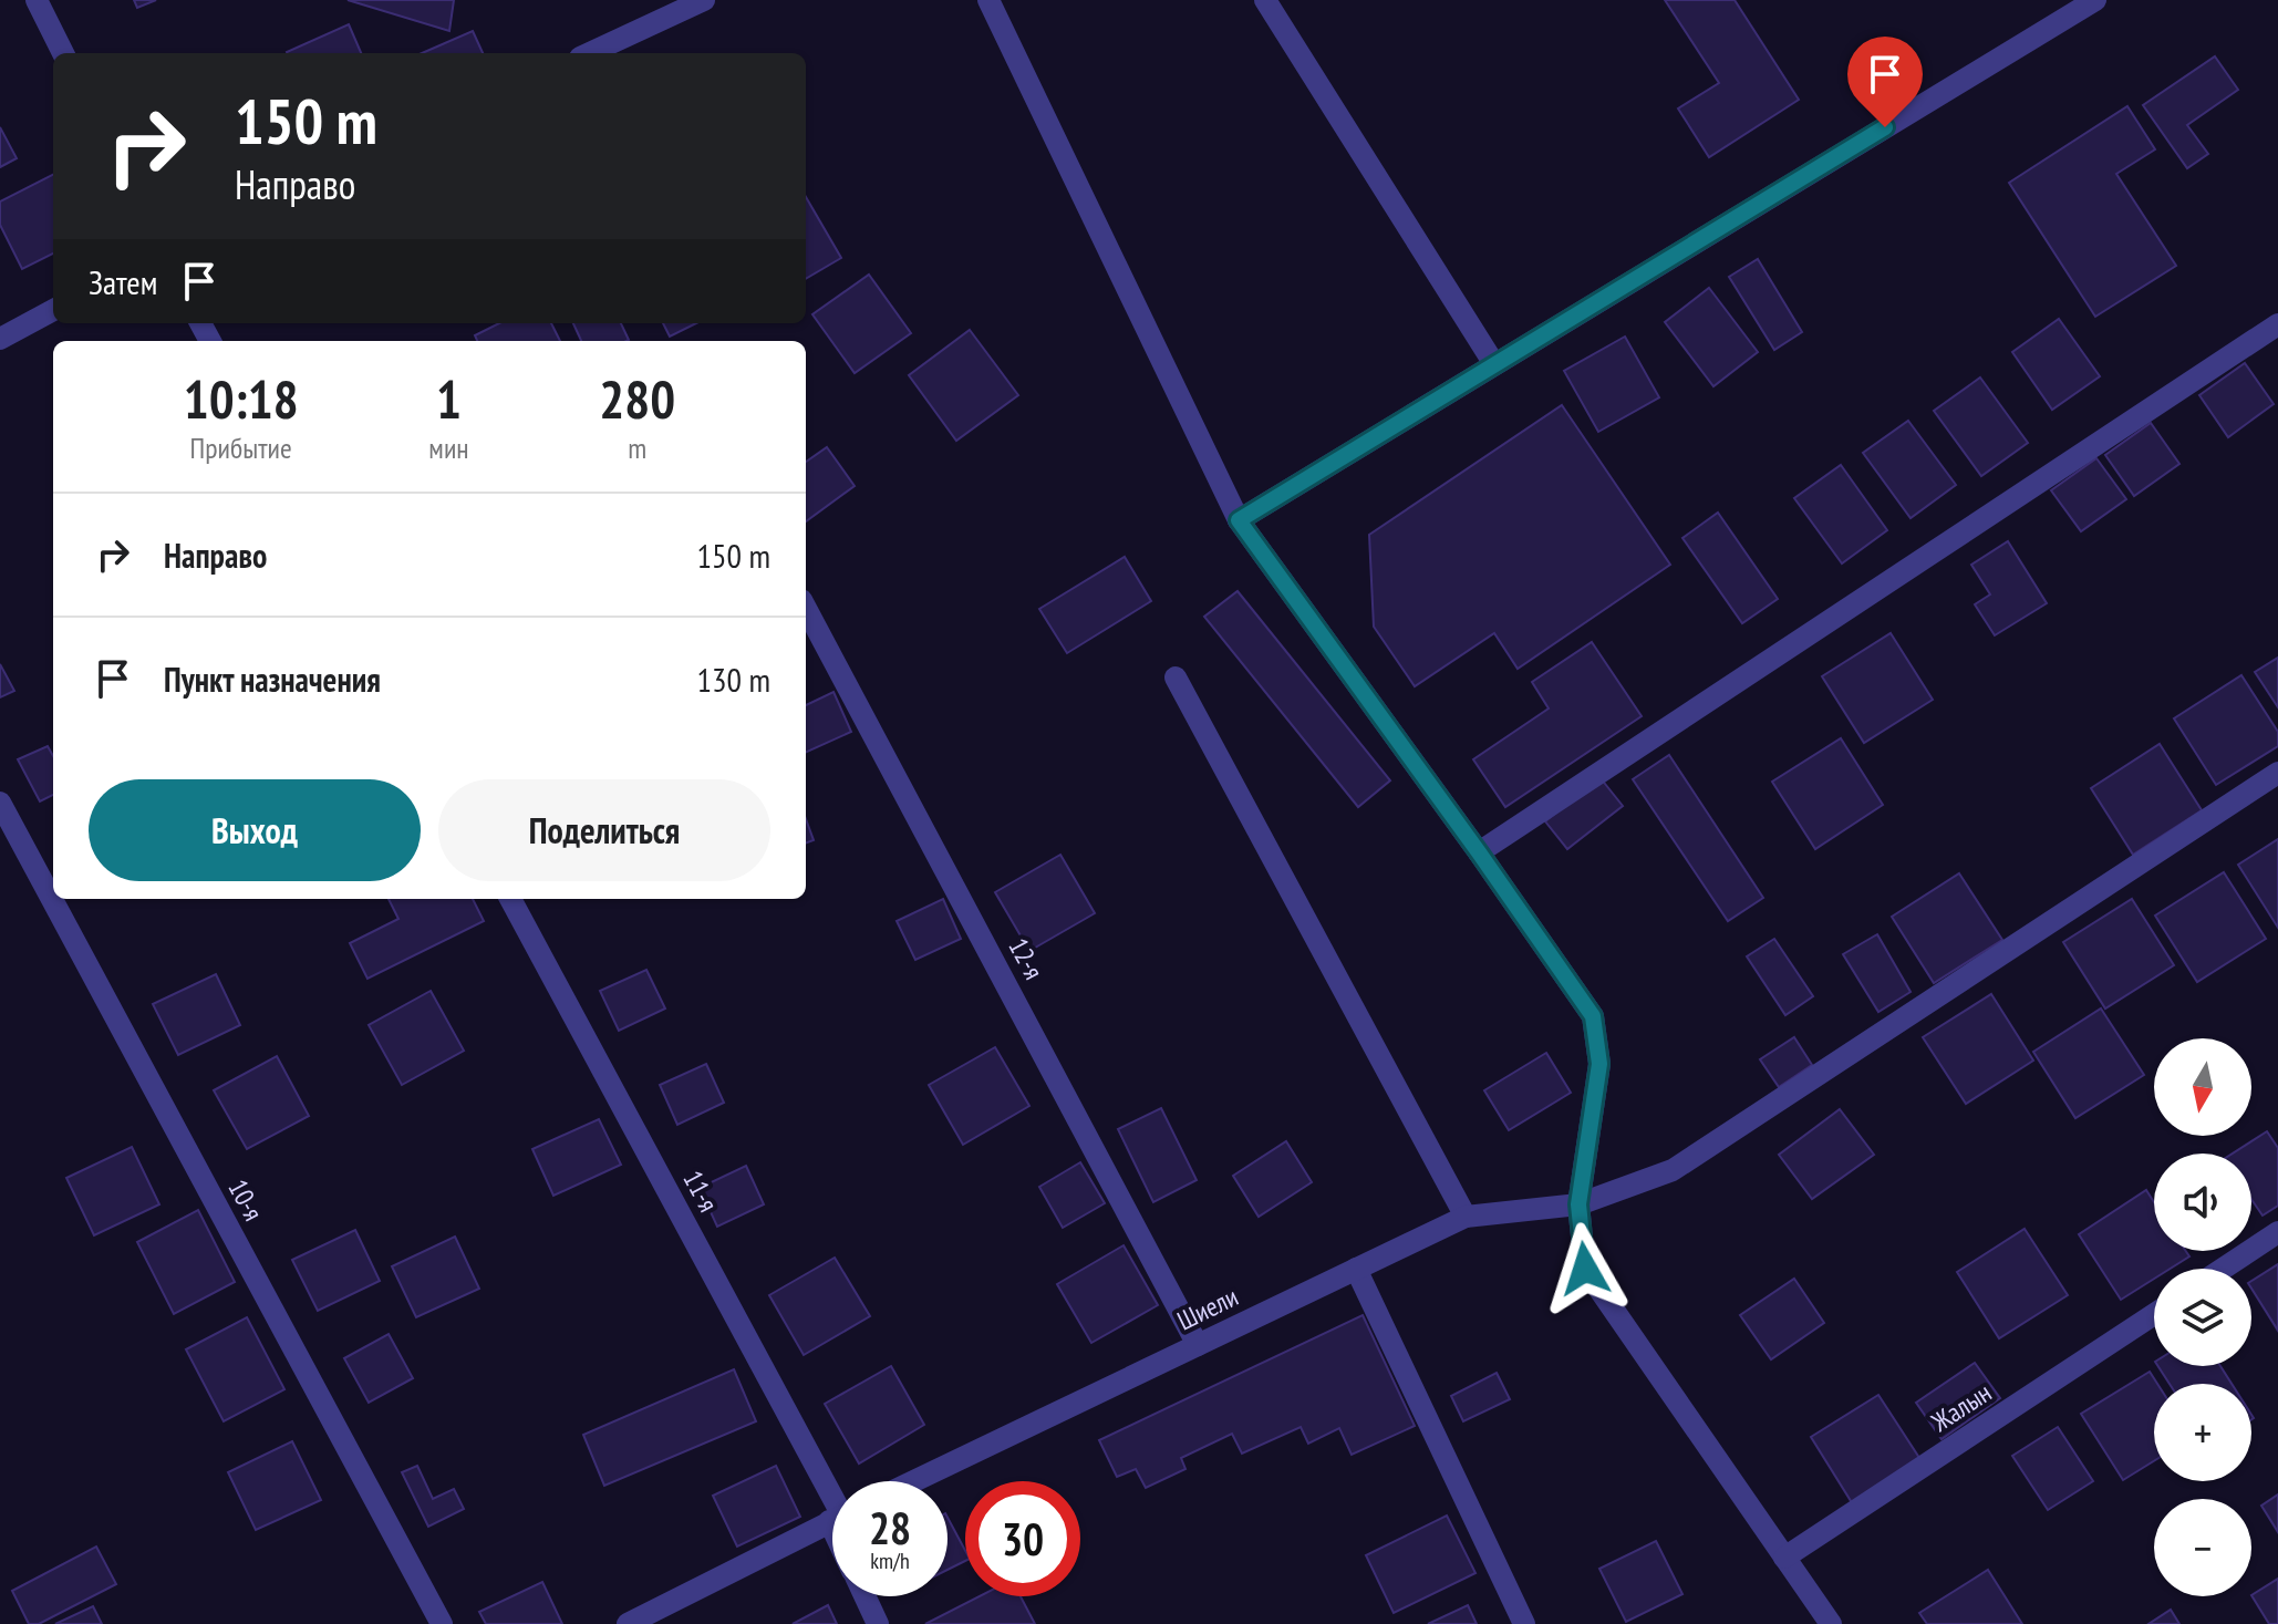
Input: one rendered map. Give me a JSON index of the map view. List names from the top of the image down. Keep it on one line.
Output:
{"streets":{"street":["12-я","11-я","10-я","Шиели","Жалын"]},"crossings":[["12-я","Шиели"]],"north":"bottom","page":{"turn":["150 m","Направо"],"then":"Затем","eta":["10:18","Прибытие","1","мин","280","m"],"list":[{"name":"Направо","value":"150 m"},{"name":"Пункт назначения","value":"130 m"}],"buttons":["Выход","Поделиться"],"map_buttons":["+","−"],"speed":"28 km/h","limit":"30"}}
